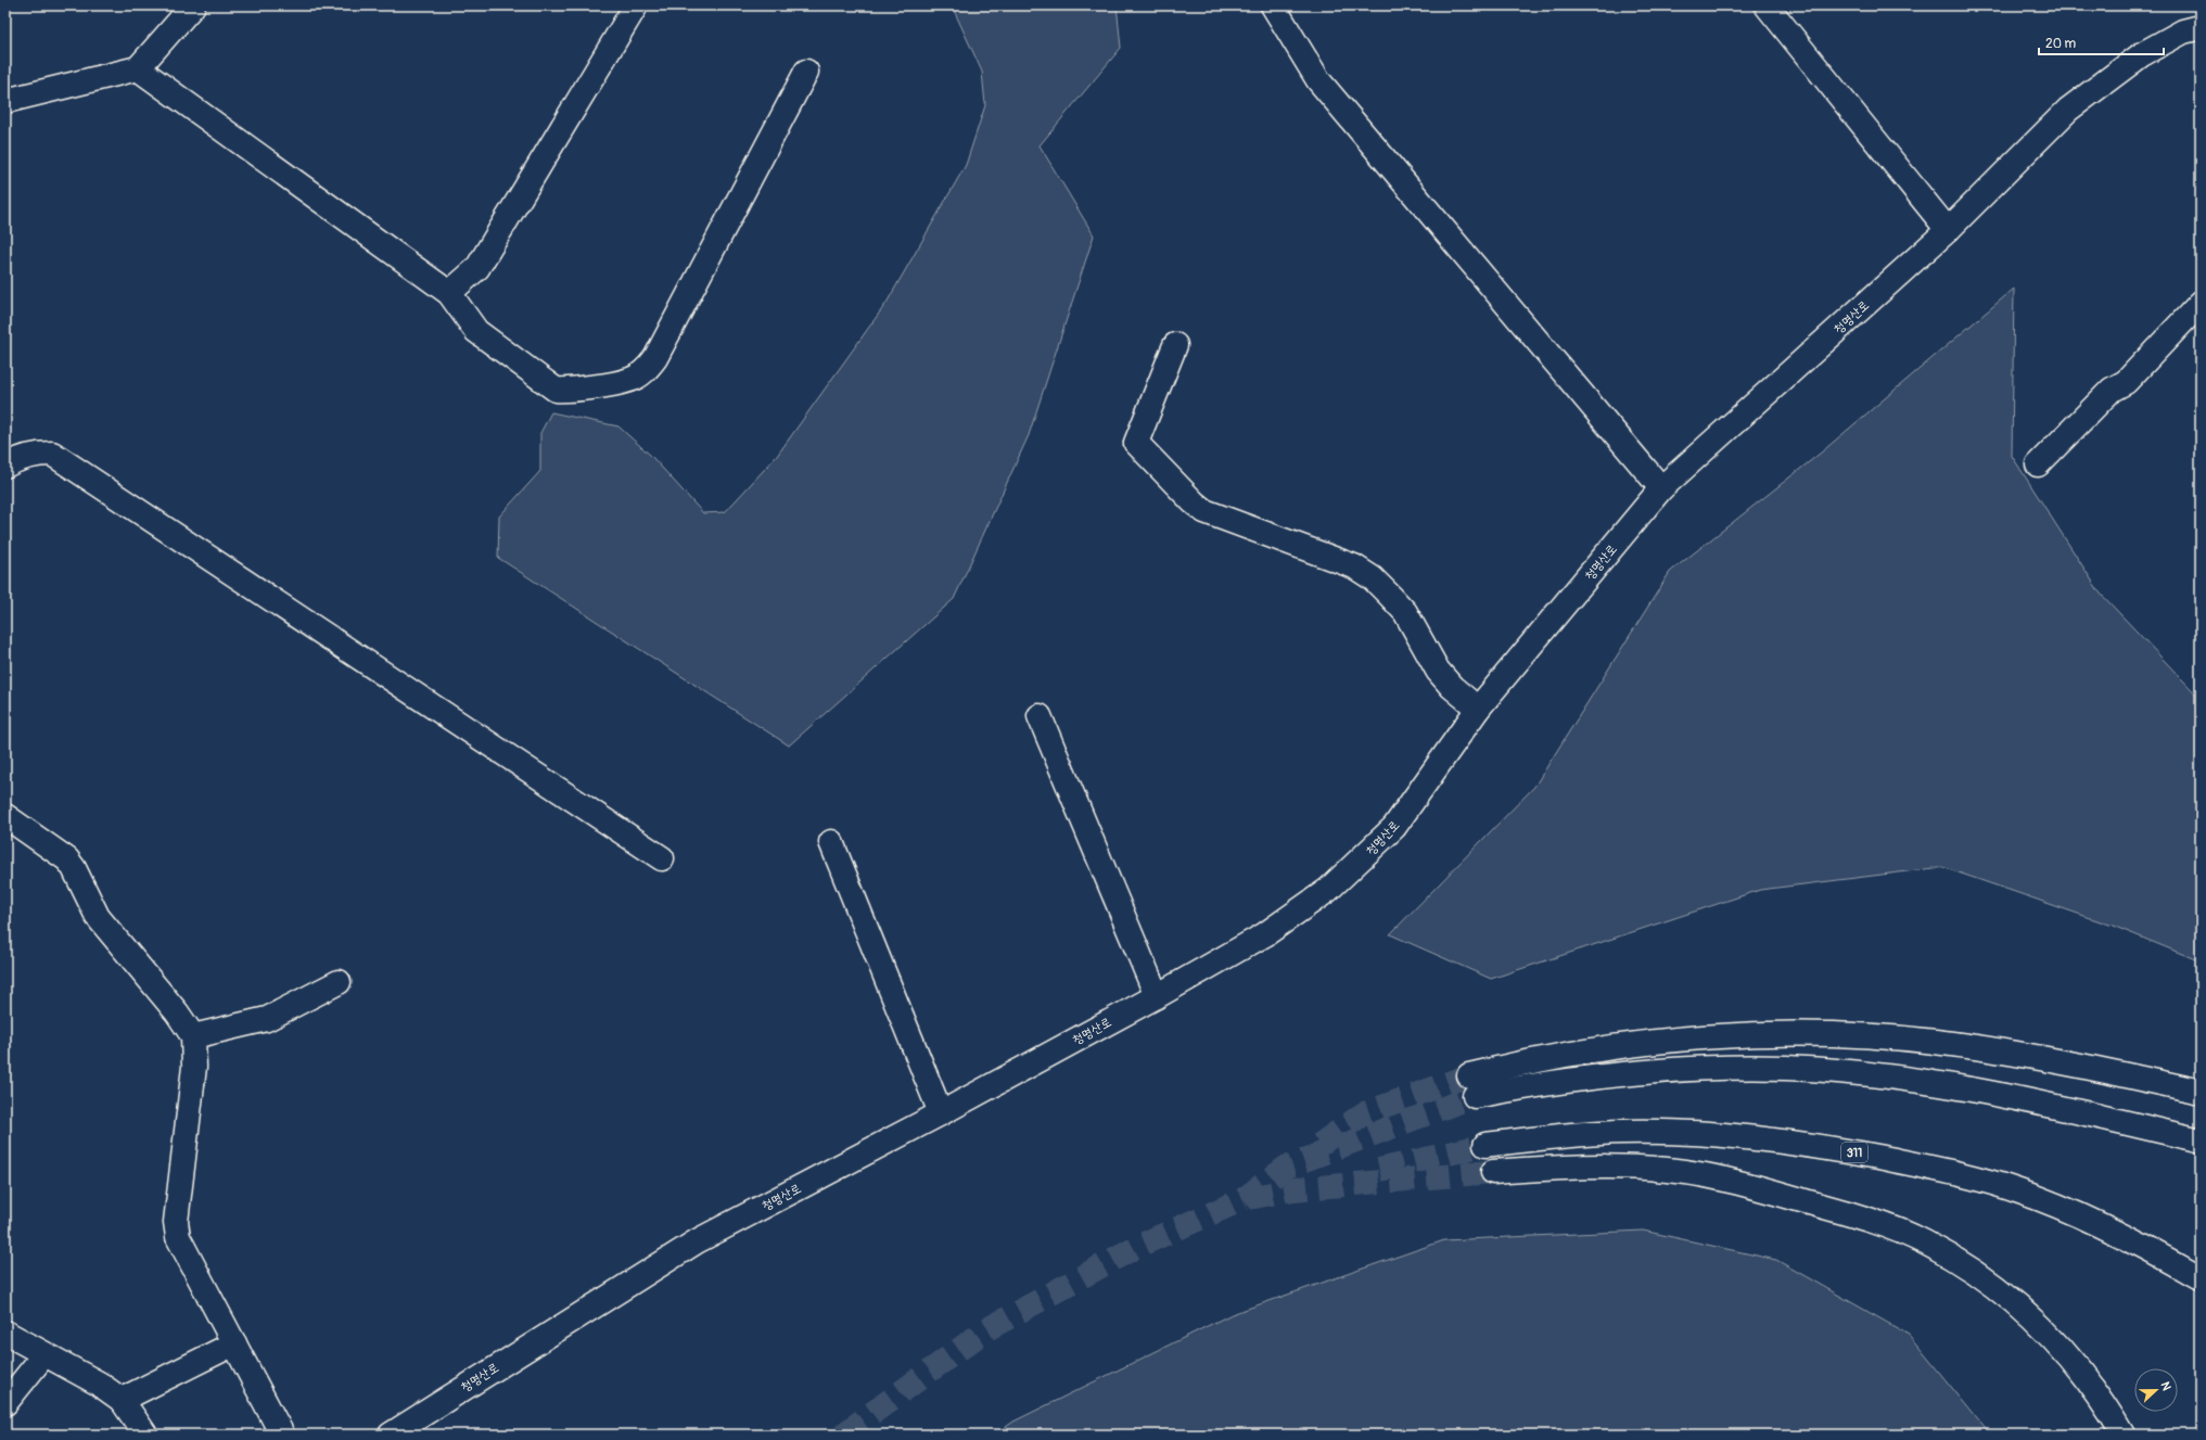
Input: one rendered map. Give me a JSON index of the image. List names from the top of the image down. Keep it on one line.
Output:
{"streets":{"main road":["청명산로","311"]},"scale_bar":"20 m","north":"right"}
